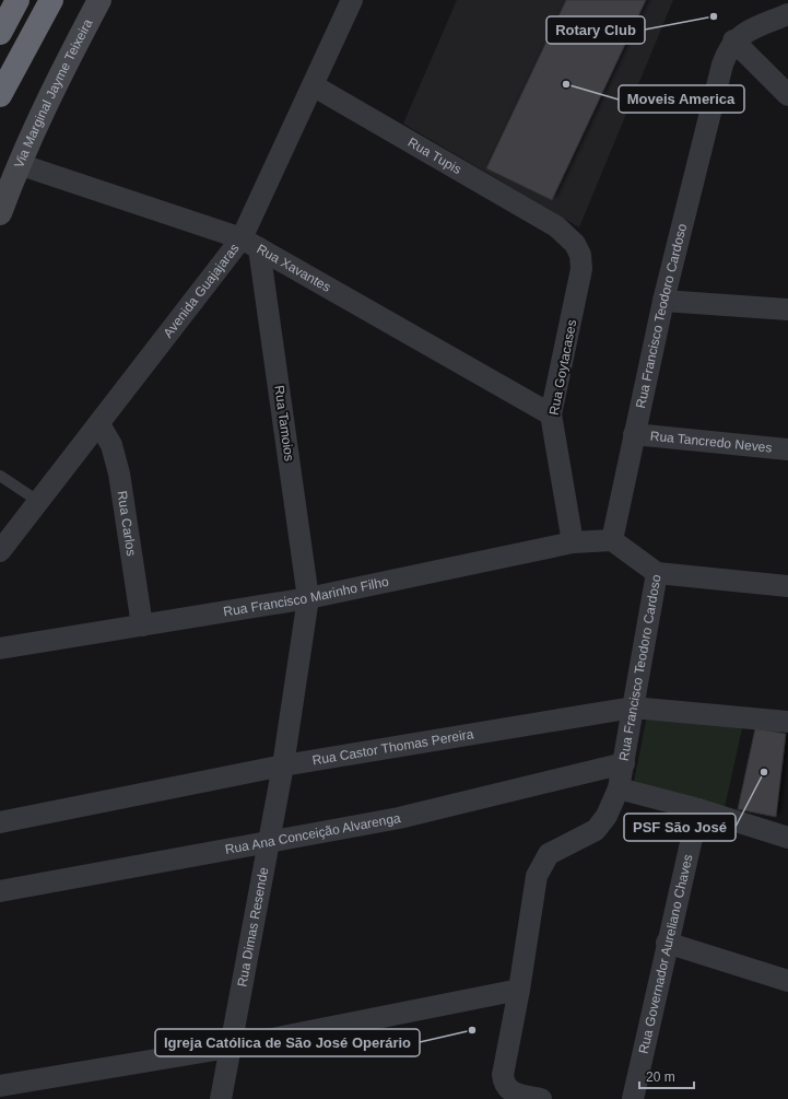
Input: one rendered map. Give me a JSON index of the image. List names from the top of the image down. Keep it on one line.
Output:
{"streets":{"main road":["Via Marginal Jayme Teixeira"],"street":["Rua Tupis","Rua Xavantes","Avenida Guajajaras","Rua Francisco Teodoro Cardoso","Rua Goytacases","Rua Tamoios","Rua Tancredo Neves","Rua Carlos","Rua Francisco Marinho Filho","Rua Castor Thomas Pereira","Rua Ana Conceição Alvarenga","Rua Dimas Resende","Rua Governador Aureliano Chaves"]},"crossings":[["Via Marginal Jayme Teixeira","Rua Xavantes"],["Rua Tupis","Avenida Guajajaras"],["Rua Tupis","Rua Goytacases"],["Rua Xavantes","Avenida Guajajaras"],["Rua Xavantes","Rua Goytacases"],["Rua Xavantes","Rua Tamoios"],["Avenida Guajajaras","Rua Tamoios"],["Avenida Guajajaras","Rua Carlos"],["Rua Francisco Teodoro Cardoso","Rua Tancredo Neves"],["Rua Francisco Teodoro Cardoso","Rua Francisco Marinho Filho"],["Rua Francisco Teodoro Cardoso","Rua Castor Thomas Pereira"],["Rua Francisco Teodoro Cardoso","Rua Ana Conceição Alvarenga"],["Rua Goytacases","Rua Francisco Marinho Filho"],["Rua Tamoios","Rua Francisco Marinho Filho"],["Rua Tamoios","Rua Dimas Resende"],["Rua Carlos","Rua Francisco Marinho Filho"],["Rua Francisco Marinho Filho","Rua Dimas Resende"],["Rua Castor Thomas Pereira","Rua Dimas Resende"],["Rua Ana Conceição Alvarenga","Rua Dimas Resende"]],"places":["Rotary Club","Moveis America","PSF São José","Igreja Católica de São José Operário"],"scale_bar":"20 m"}
